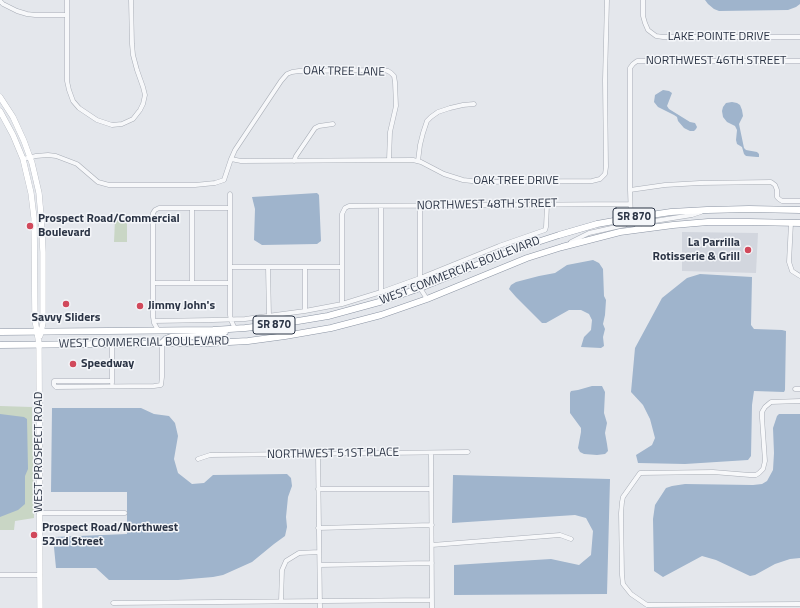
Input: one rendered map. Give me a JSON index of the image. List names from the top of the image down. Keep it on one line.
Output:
{"streets":{"highway":["SR 870","WEST COMMERCIAL BOULEVARD"],"main road":["WEST PROSPECT ROAD"],"street":["LAKE POINTE DRIVE","NORTHWEST 46TH STREET","OAK TREE LANE","OAK TREE DRIVE","NORTHWEST 48TH STREET","NORTHWEST 51ST PLACE"]},"crossings":[["OAK TREE LANE","OAK TREE DRIVE"],["WEST COMMERCIAL BOULEVARD","WEST PROSPECT ROAD"]],"places":["Prospect Road/Commercial Boulevard","La Parrilla Rotisserie & Grill","Savvy Sliders","Jimmy John's","Speedway","Prospect Road/Northwest 52nd Street"]}
